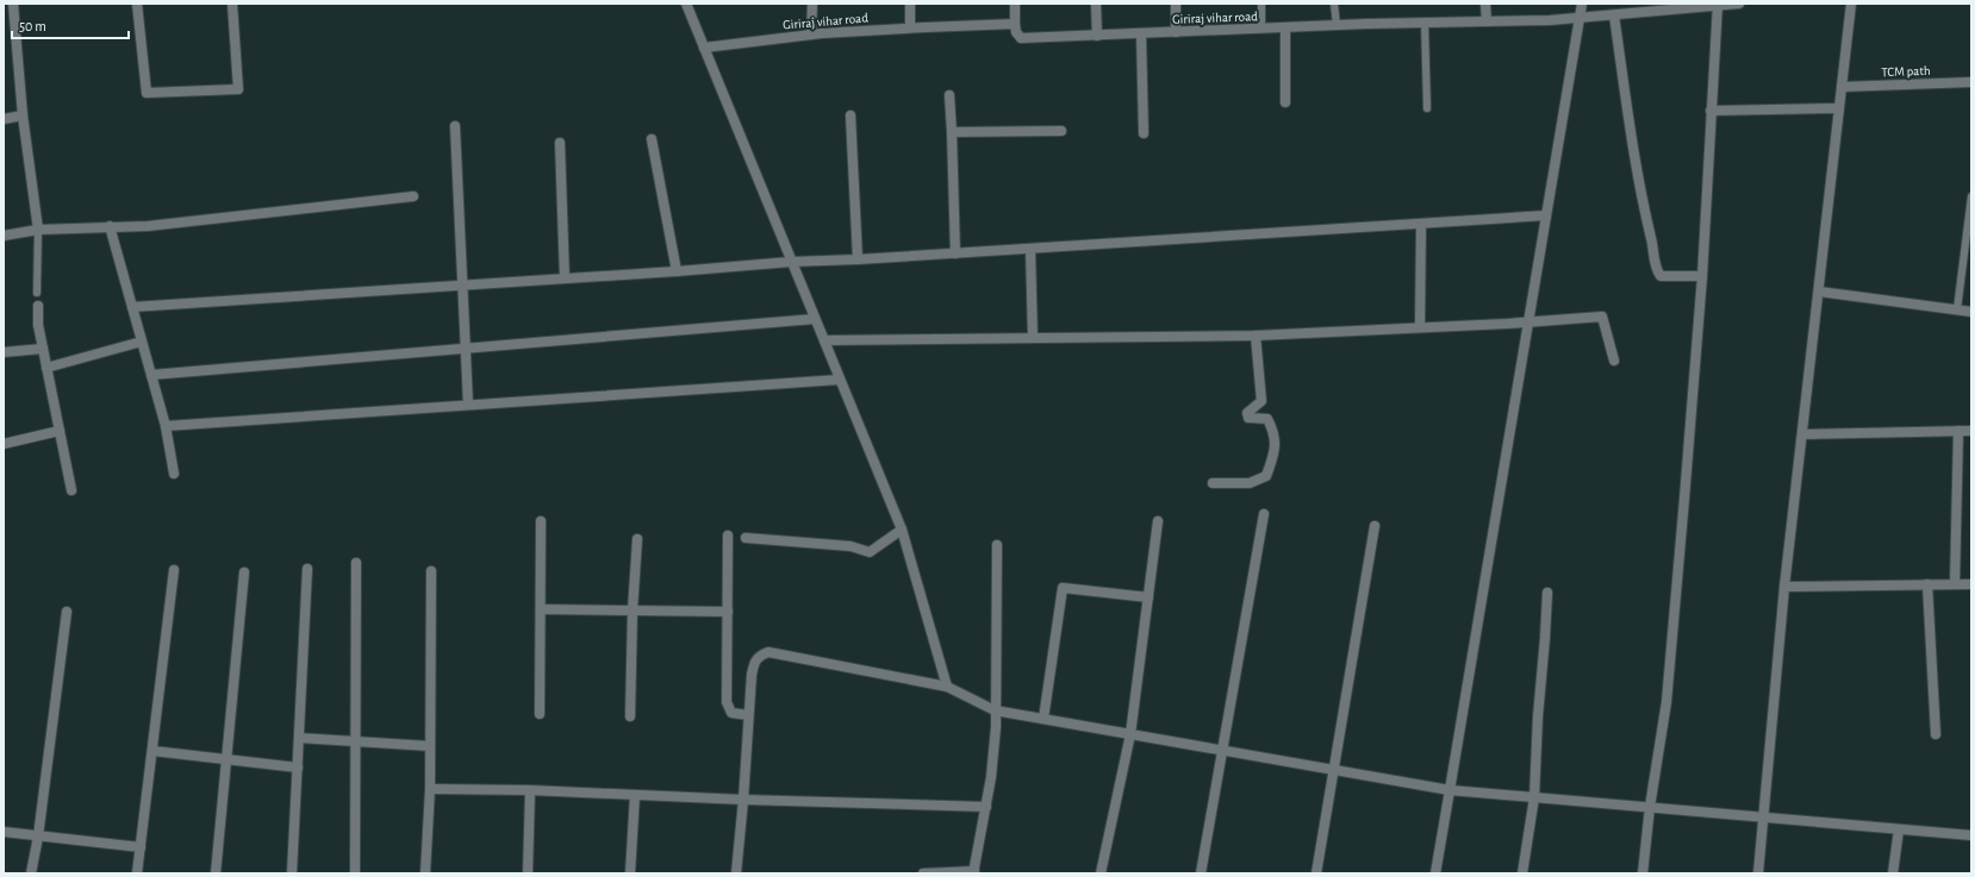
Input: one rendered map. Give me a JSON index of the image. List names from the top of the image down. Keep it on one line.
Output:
{"streets":{"street":["Giriraj vihar road","TCM path"]},"scale_bar":"50 m"}
